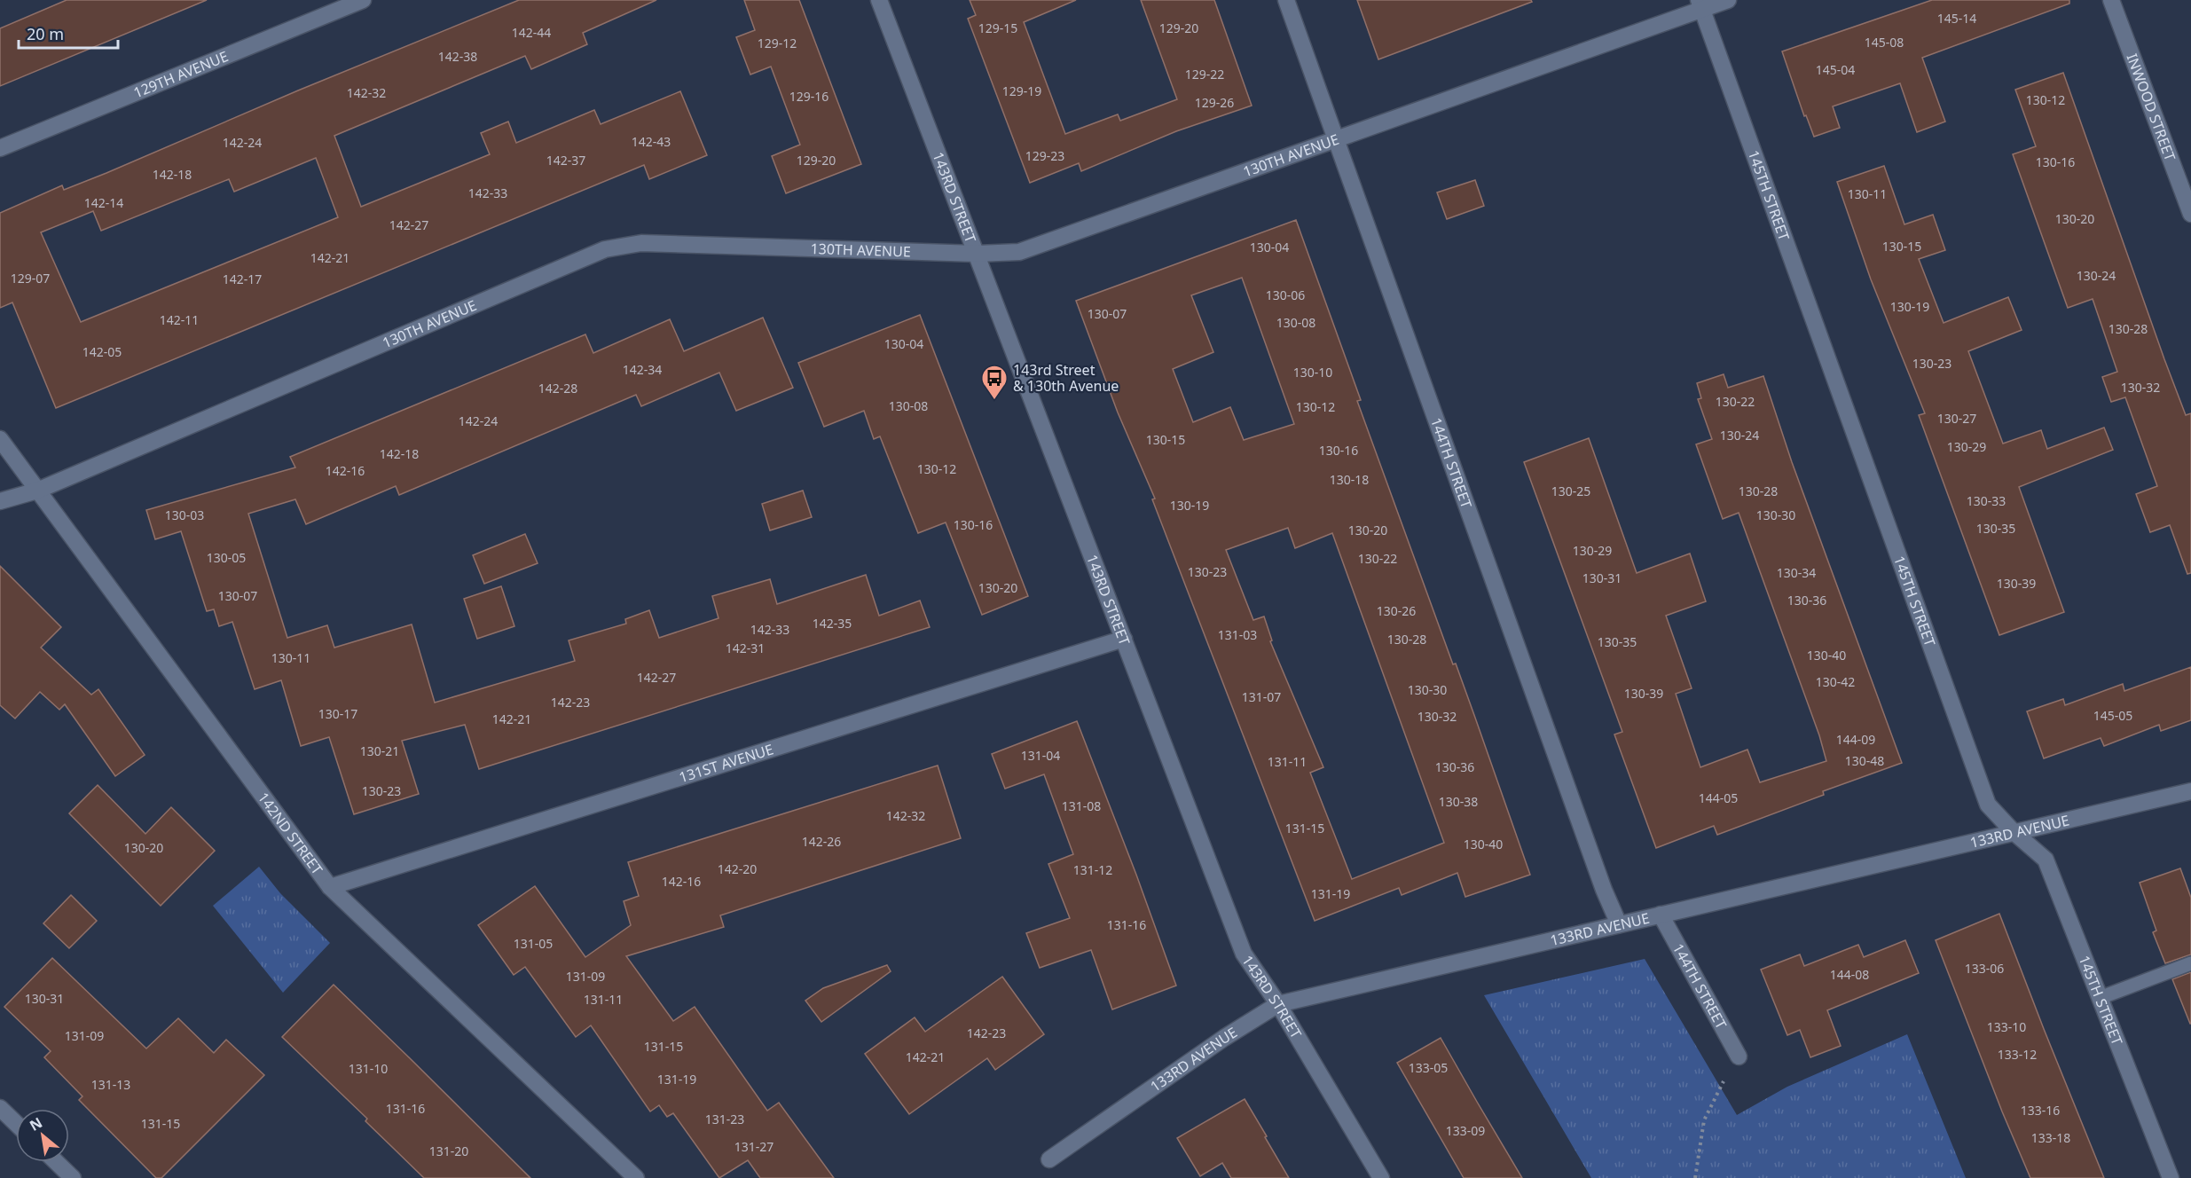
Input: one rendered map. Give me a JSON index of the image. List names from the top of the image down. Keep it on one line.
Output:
{"streets":{"street":["129TH AVENUE","INWOOD STREET","130TH AVENUE","145TH STREET","143RD STREET","144TH STREET","131ST AVENUE","133RD AVENUE","142ND STREET"]},"crossings":[["130TH AVENUE","145TH STREET"],["130TH AVENUE","143RD STREET"],["130TH AVENUE","144TH STREET"],["130TH AVENUE","142ND STREET"],["145TH STREET","133RD AVENUE"],["143RD STREET","131ST AVENUE"],["143RD STREET","133RD AVENUE"],["144TH STREET","133RD AVENUE"],["131ST AVENUE","142ND STREET"]],"places":{"bus stop":["143rd Street & 130th Avenue"]},"house_numbers":["145-14","129-15","129-20","142-44","145-08","129-12","142-38","145-04","129-22","129-19","142-32","129-16","130-12","129-26","142-43","142-24","129-23","142-37","129-20","130-16","142-18","142-33","130-11","142-14","130-20","142-27","130-15","130-04","142-21","130-24","129-07","142-17","130-06","130-19","130-07","142-11","130-08","130-28","130-04","142-05","130-23","142-34","130-10","130-32","142-28","130-22","130-08","130-12","130-27","142-24","130-24","130-15","130-29","130-16","142-18","130-12","142-16","130-18","130-25","130-28","130-33","130-19","130-03","130-30","130-16","130-35","130-20","130-29","130-05","130-22","130-23","130-34","130-31","130-39","130-20","130-07","130-36","130-26","142-35","142-33","131-03","130-28","130-35","142-31","130-40","130-11","142-27","130-42","130-30","130-39","131-07","142-23","130-17","145-05","130-32","142-21","144-09","130-21","131-04","130-48","131-11","130-36","130-23","144-05","130-38","131-08","142-32","131-15","142-26","130-40","130-20","142-20","131-12","142-16","131-19","131-16","131-05","133-06","144-08","131-09","130-31","131-11","133-10","142-23","131-09","131-15","133-12","142-21","133-05","131-10","131-19","131-13","131-16","133-16","131-23","131-15","133-09","133-18","131-27","131-20"],"scale_bar":"20 m","north":"top left"}
